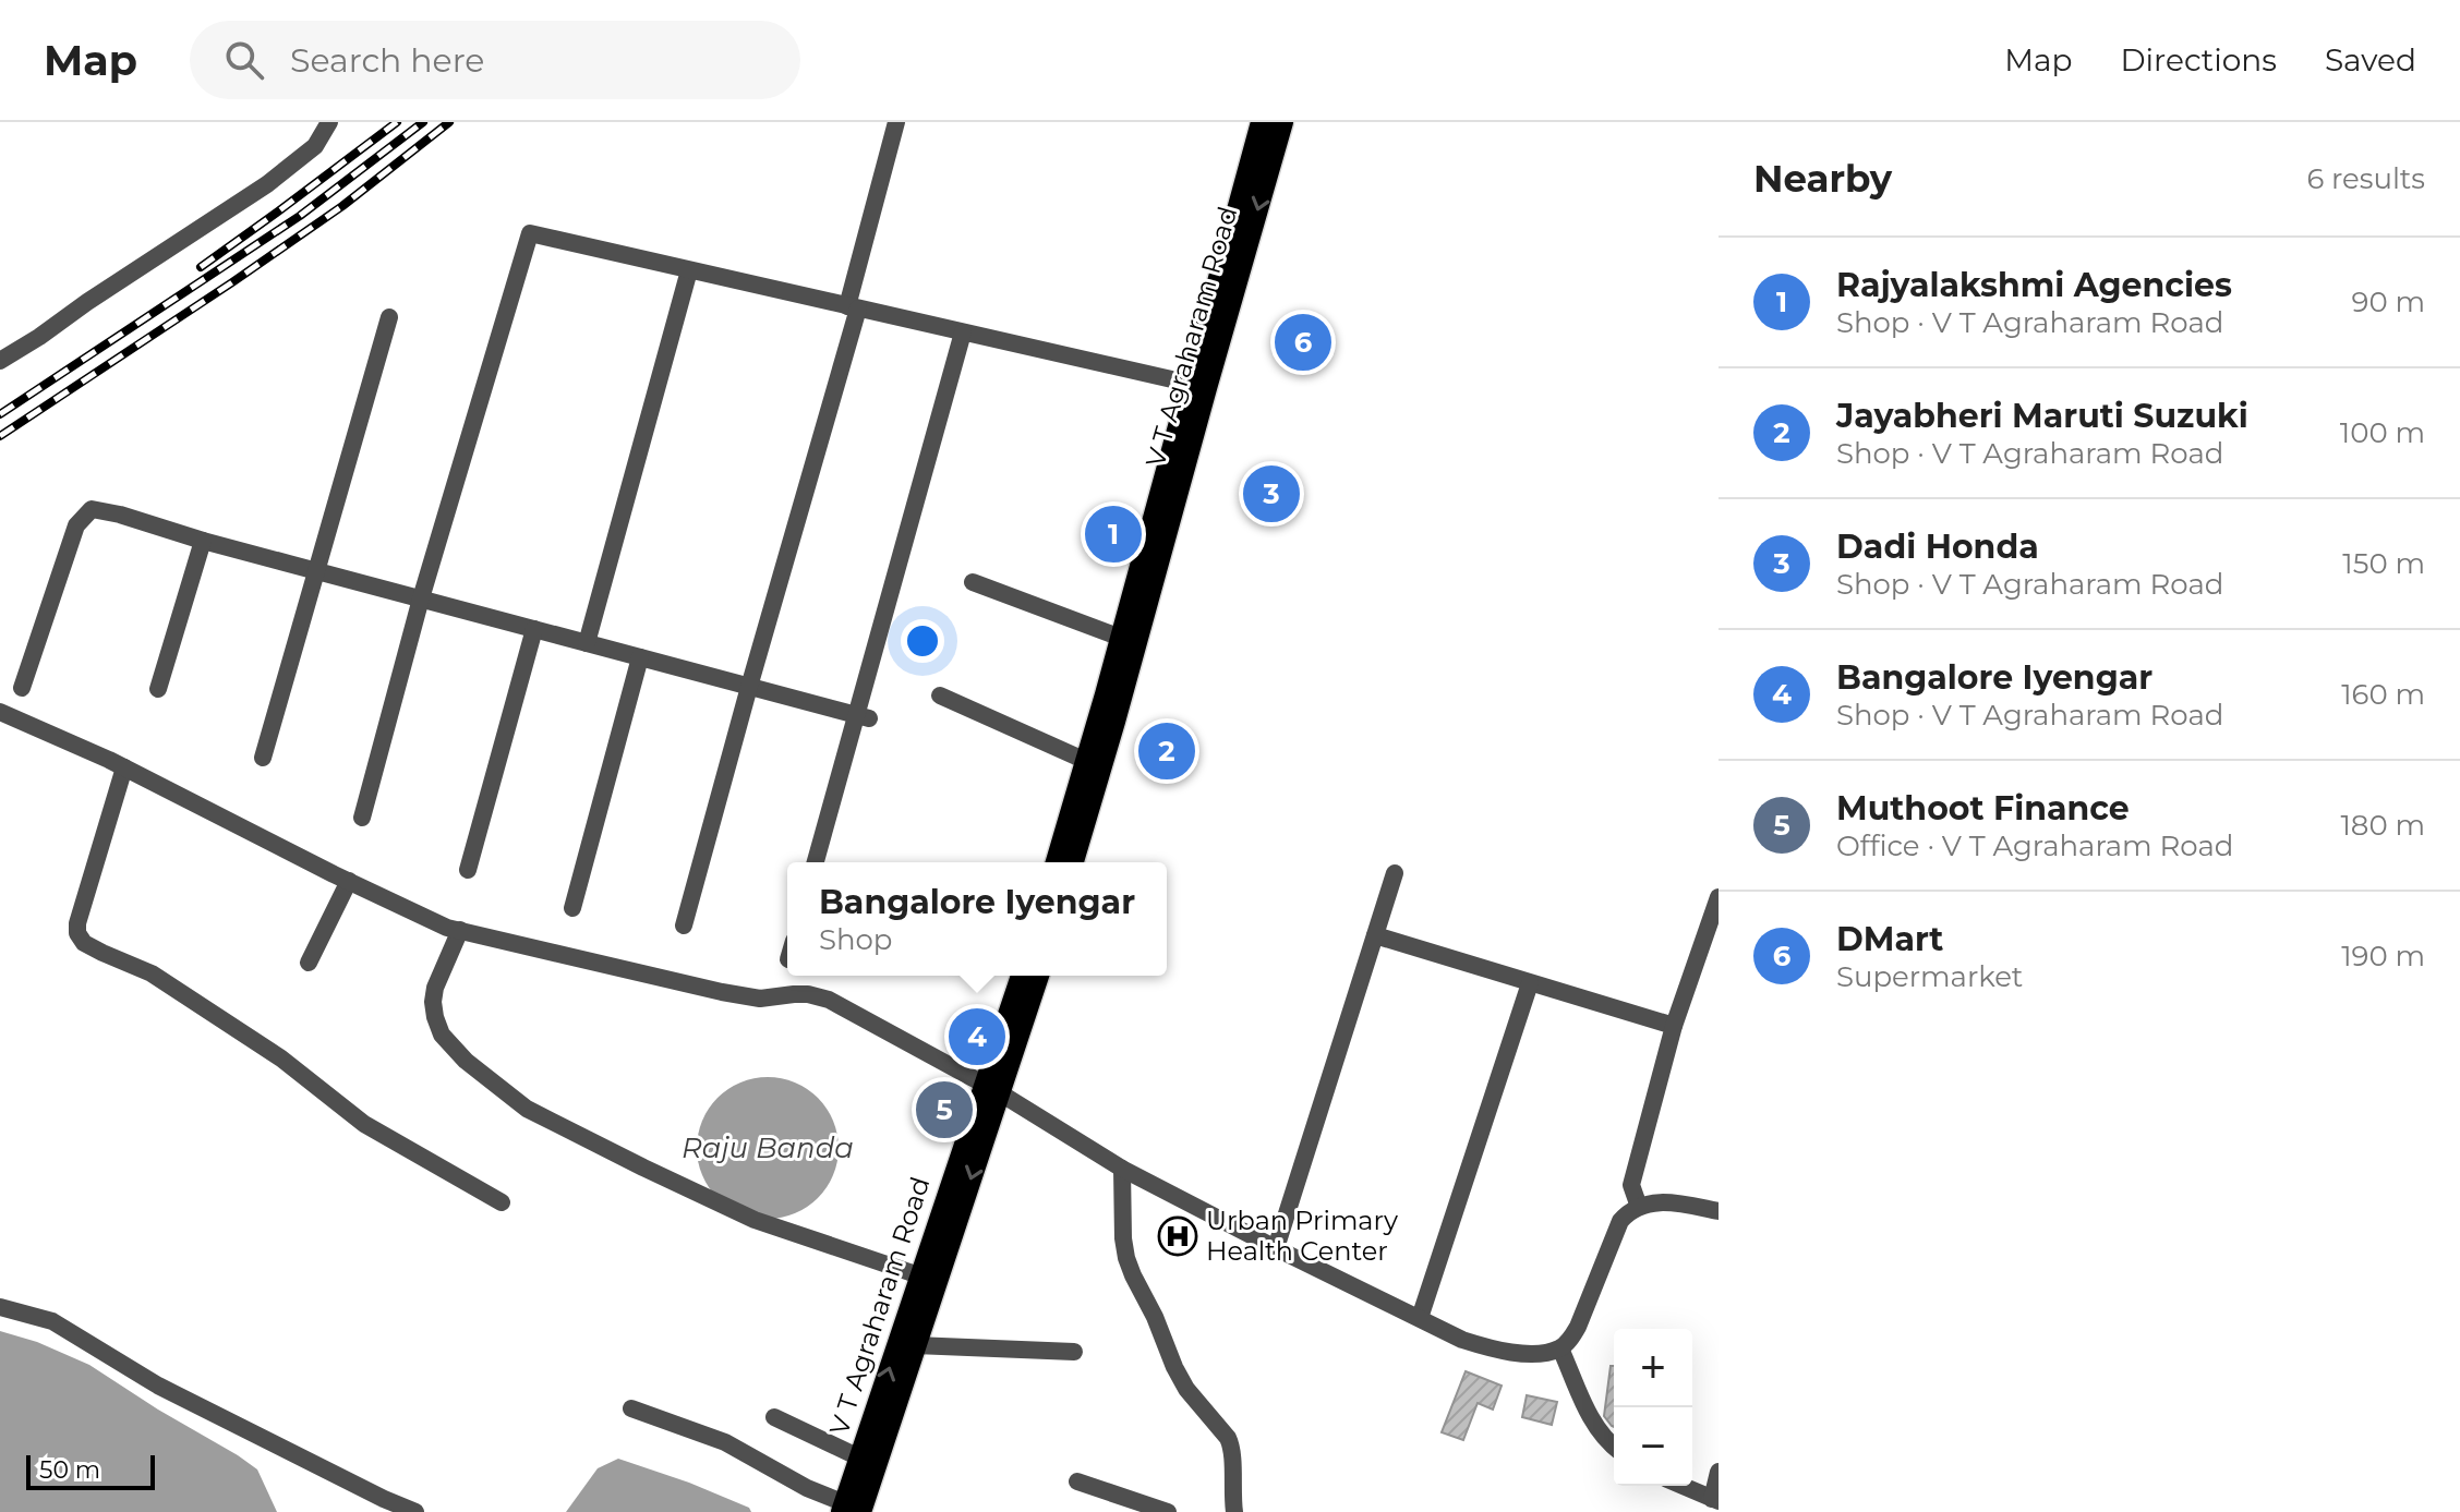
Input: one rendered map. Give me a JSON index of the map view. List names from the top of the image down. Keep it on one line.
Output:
{"streets":{"main road":["V T Agraharam Road"]},"water":["Raju Banda"],"places":{"hospital":["Urban Primary Health Center"]},"scale_bar":"50 m","page":{"header":"Map","search":"Search here","nav":["Map","Directions","Saved"],"heading":["Nearby","6 results"],"list":[{"mark":"1","name":"Rajyalakshmi Agencies","note":"Shop · V T Agraharam Road","value":"90 m"},{"mark":"2","name":"Jayabheri Maruti Suzuki","note":"Shop · V T Agraharam Road","value":"100 m"},{"mark":"3","name":"Dadi Honda","note":"Shop · V T Agraharam Road","value":"150 m"},{"mark":"4","name":"Bangalore Iyengar","note":"Shop · V T Agraharam Road","value":"160 m"},{"mark":"5","name":"Muthoot Finance","note":"Office · V T Agraharam Road","value":"180 m"},{"mark":"6","name":"DMart","note":"Supermarket","value":"190 m"}],"pins":["6","3","1","2","4","5"],"popup":["Bangalore Iyengar","Shop"],"map_buttons":["+","−"],"scale":"50 m"}}
